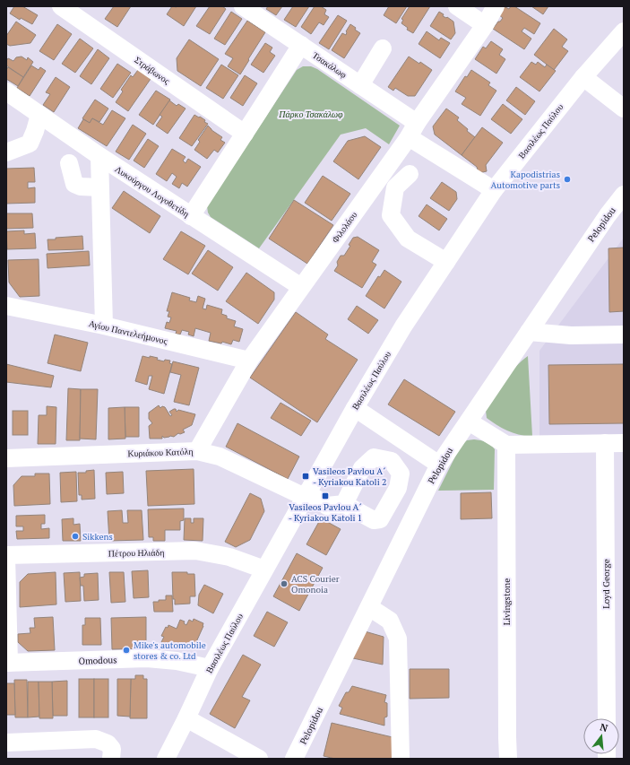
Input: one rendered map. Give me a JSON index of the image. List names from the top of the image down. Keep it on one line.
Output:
{"streets":{"street":["Τσακάλωφ","Στράβωνος","Βασιλέως Παύλου","Λυκούργου Λογοθετίδη","Pelopidou","Φιλολάου","Αγίου Παντελεήμονος","Κυριάκου Κατόλη","Πέτρου Ηλιάδη","Loyd George","Livingstone","Omodous"]},"crossings":[["Τσακάλωφ","Βασιλέως Παύλου"],["Τσακάλωφ","Φιλολάου"],["Βασιλέως Παύλου","Κυριάκου Κατόλη"],["Βασιλέως Παύλου","Πέτρου Ηλιάδη"],["Βασιλέως Παύλου","Omodous"],["Λυκούργου Λογοθετίδη","Φιλολάου"],["Φιλολάου","Αγίου Παντελεήμονος"],["Φιλολάου","Κυριάκου Κατόλη"]],"parks":["Πάρκο Τσακάλωφ"],"places":{"other":["Kapodistrias Automotive parts","Sikkens","ACS Courier Omonoia","Mike's automobile stores & co. Ltd"],"transit":["Vasileos Pavlou A´ - Kyriakou Katoli 2","Vasileos Pavlou A´ - Kyriakou Katoli 1"]},"north":"top"}
